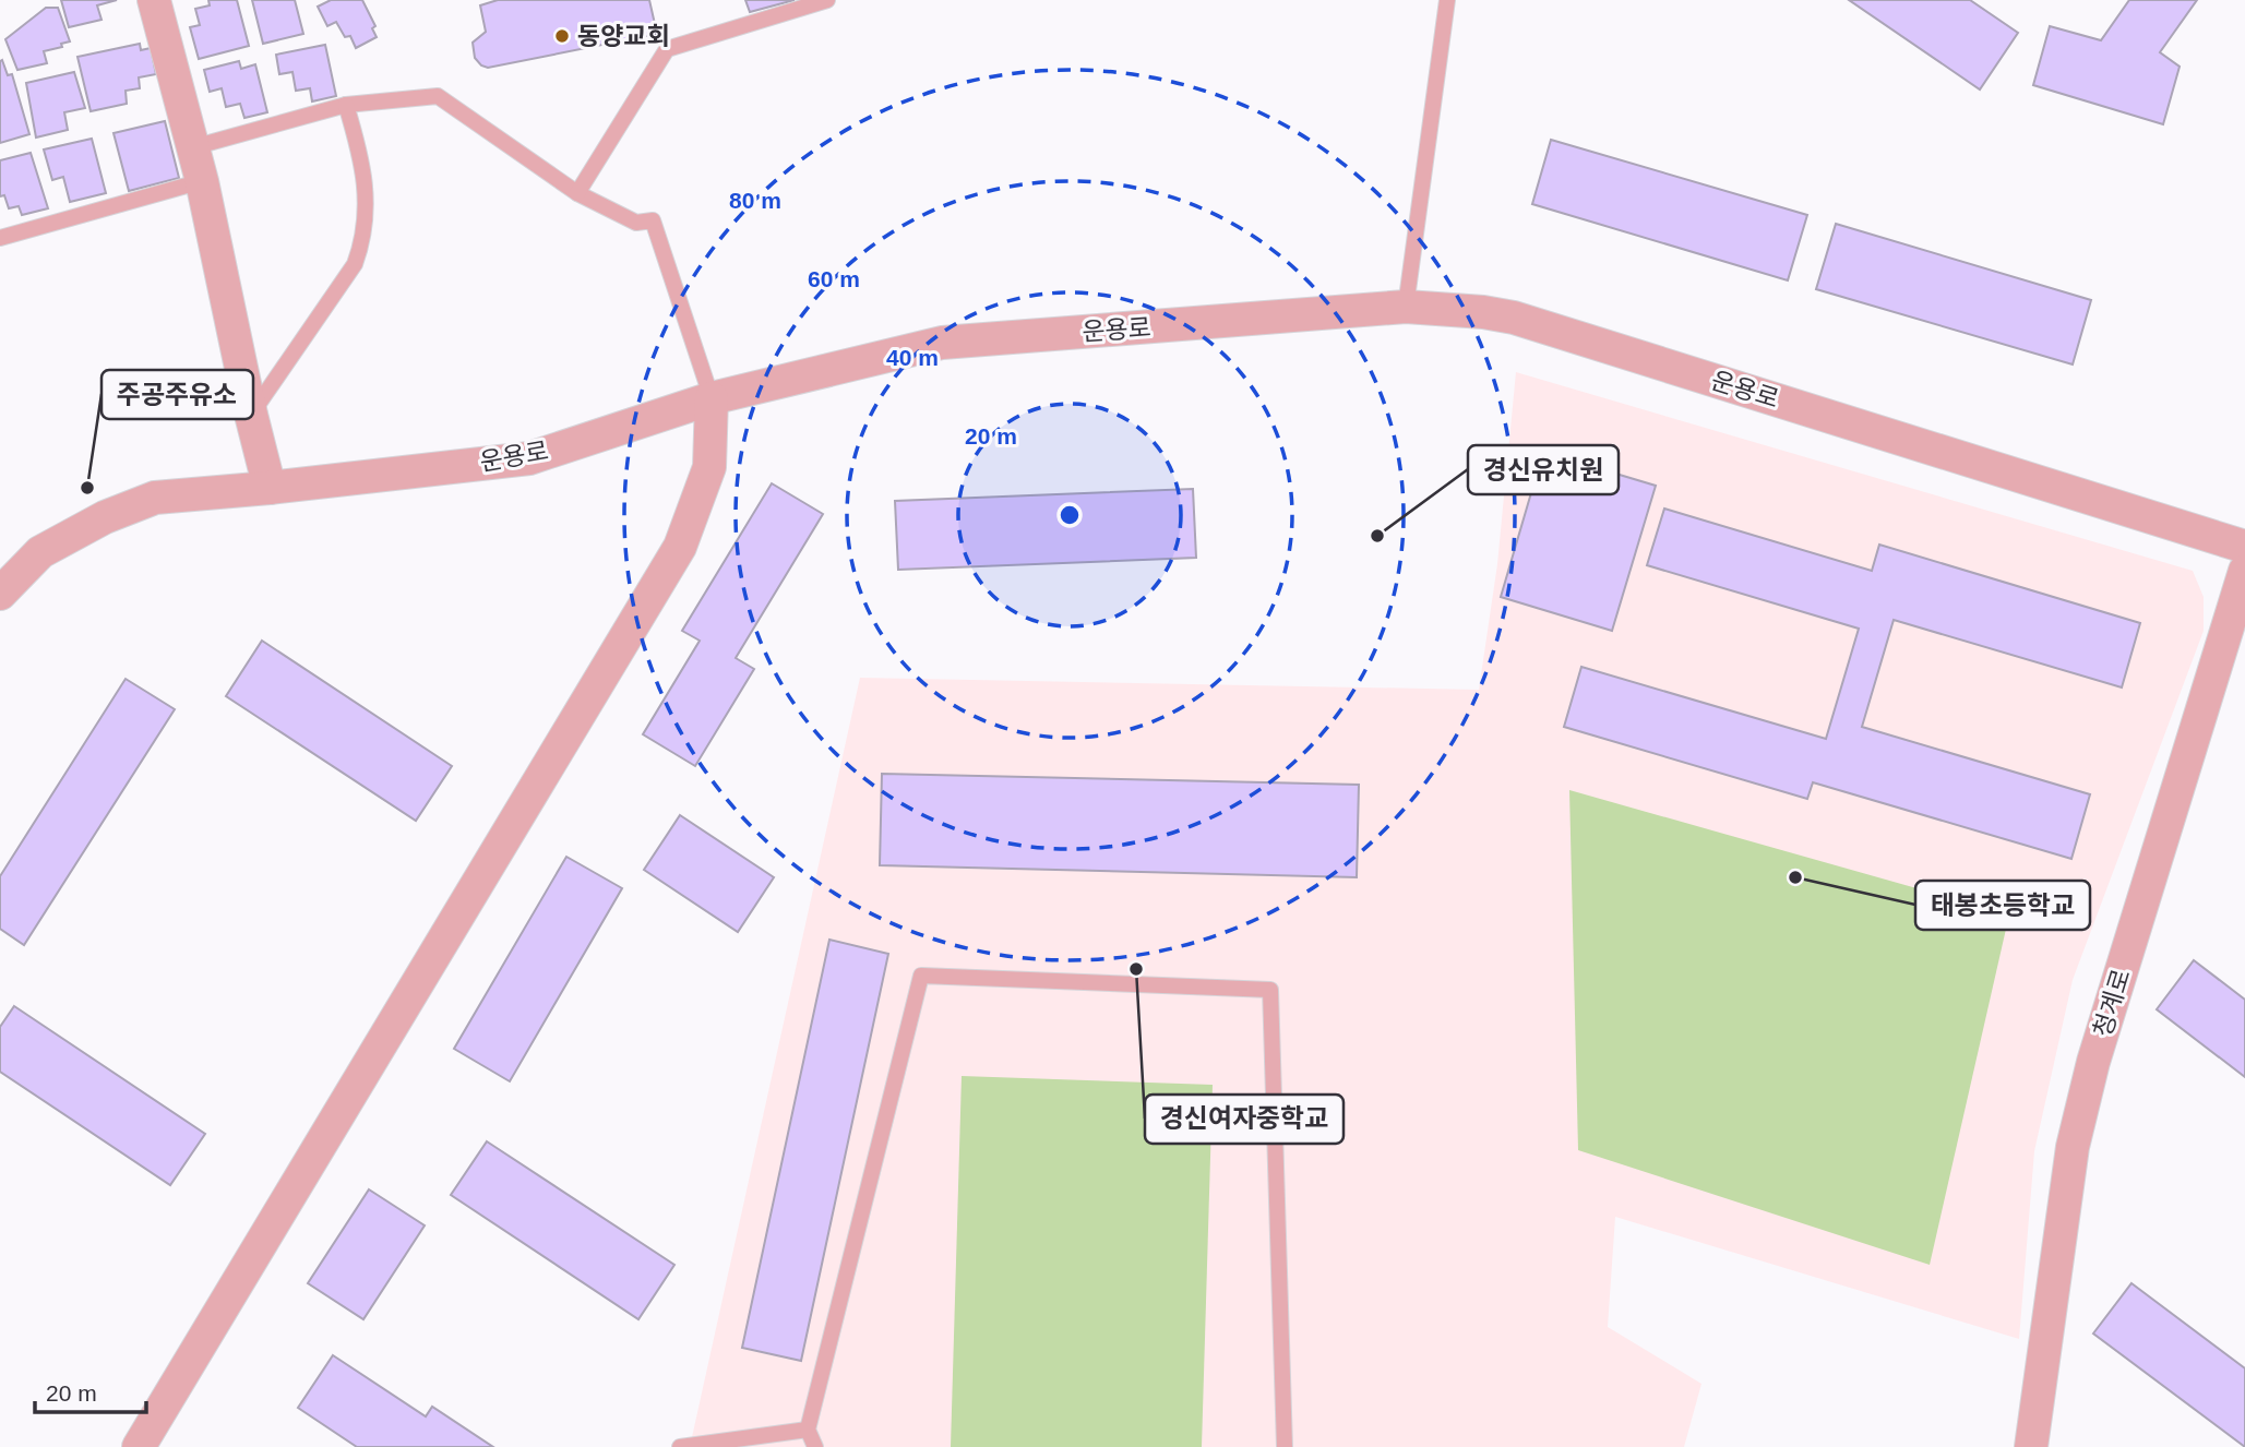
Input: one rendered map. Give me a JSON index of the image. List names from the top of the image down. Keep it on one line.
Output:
{"streets":{"street":["운용로","청계로"]},"places":["동양교회","주공주유소","경신유치원","태봉초등학교","경신여자중학교"],"scale_bar":"20 m","rings":["80 m","60 m","40 m","20 m"]}
